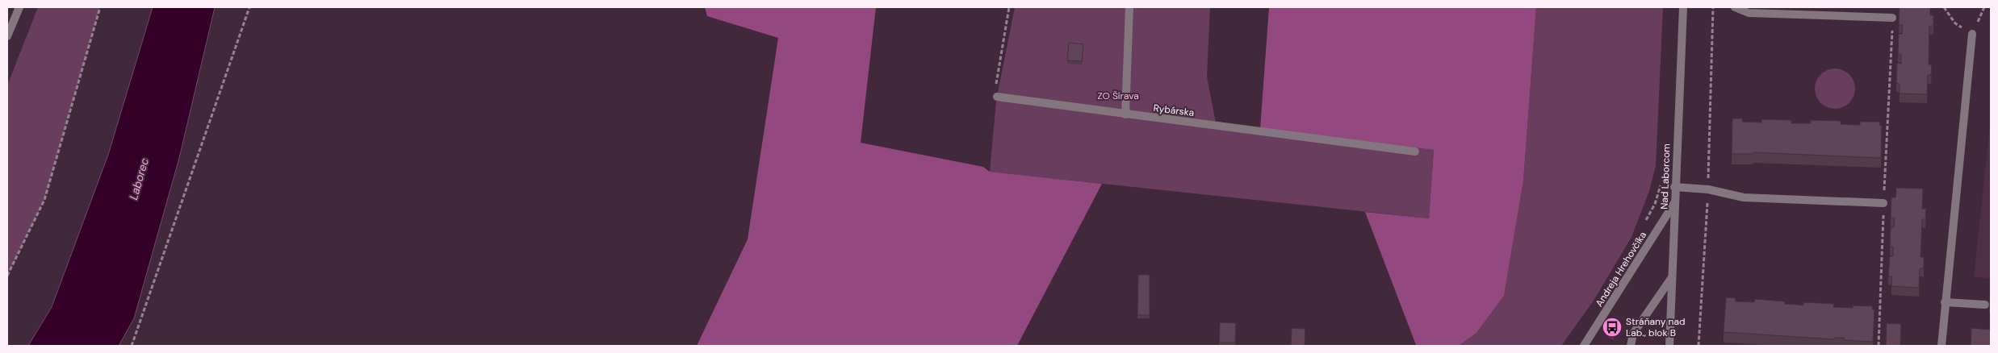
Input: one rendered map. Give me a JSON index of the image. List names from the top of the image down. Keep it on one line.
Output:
{"streets":{"street":["Rybárska","Nad Laborcom","Andreja Hrehovčíka"]},"crossings":[["Nad Laborcom","Andreja Hrehovčíka"]],"water":["Laborec"],"parks":["ZO Šírava"],"places":{"bus stop":["Stráňany nad Lab., blok B"]}}
